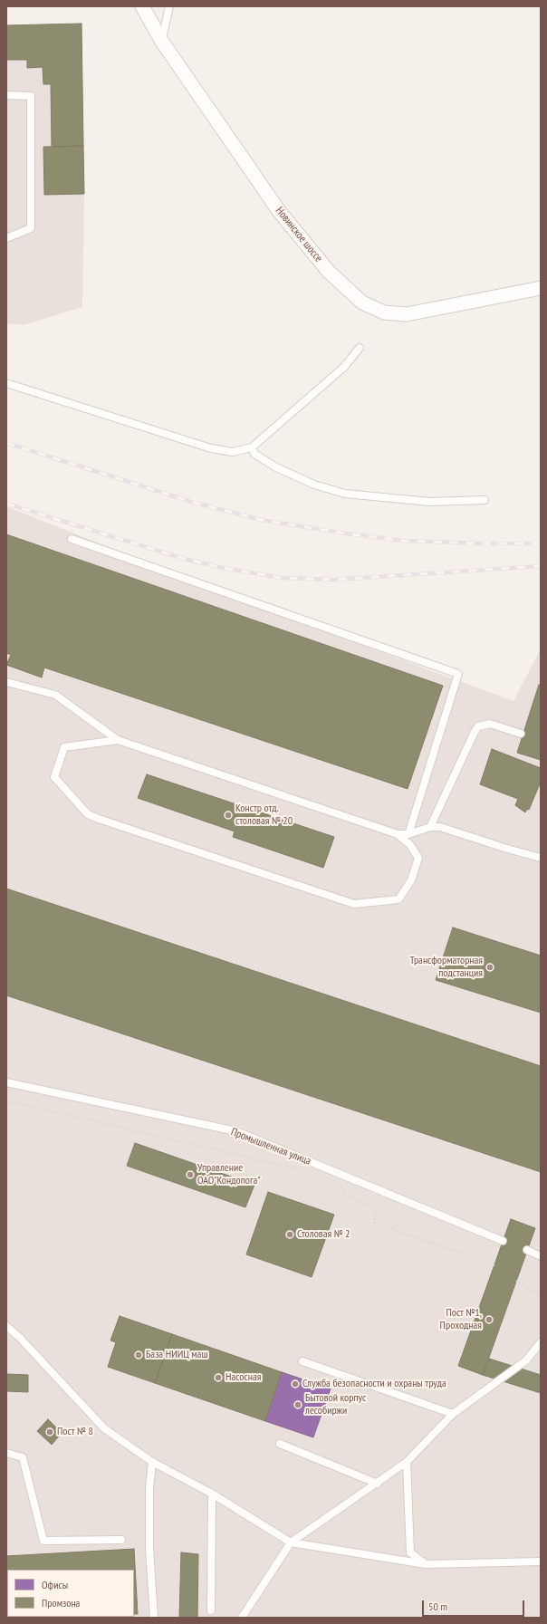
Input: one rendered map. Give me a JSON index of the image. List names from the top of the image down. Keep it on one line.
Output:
{"streets":{"street":["Новинское шоссе"],"lane":["Промышленная улица"]},"places":["Констр отд. столовая № 20","Трансформаторная подстанция","Управление ОАО\"Кондопога\"","Столовая № 2","Пост №1, Проходная","База НИИЦ маш","Насосная","Служба безопасности и охраны труда","Бытовой корпус лесобиржи","Пост № 8"],"legend":["Офисы","Промзона"],"scale_bar":"50 m"}
